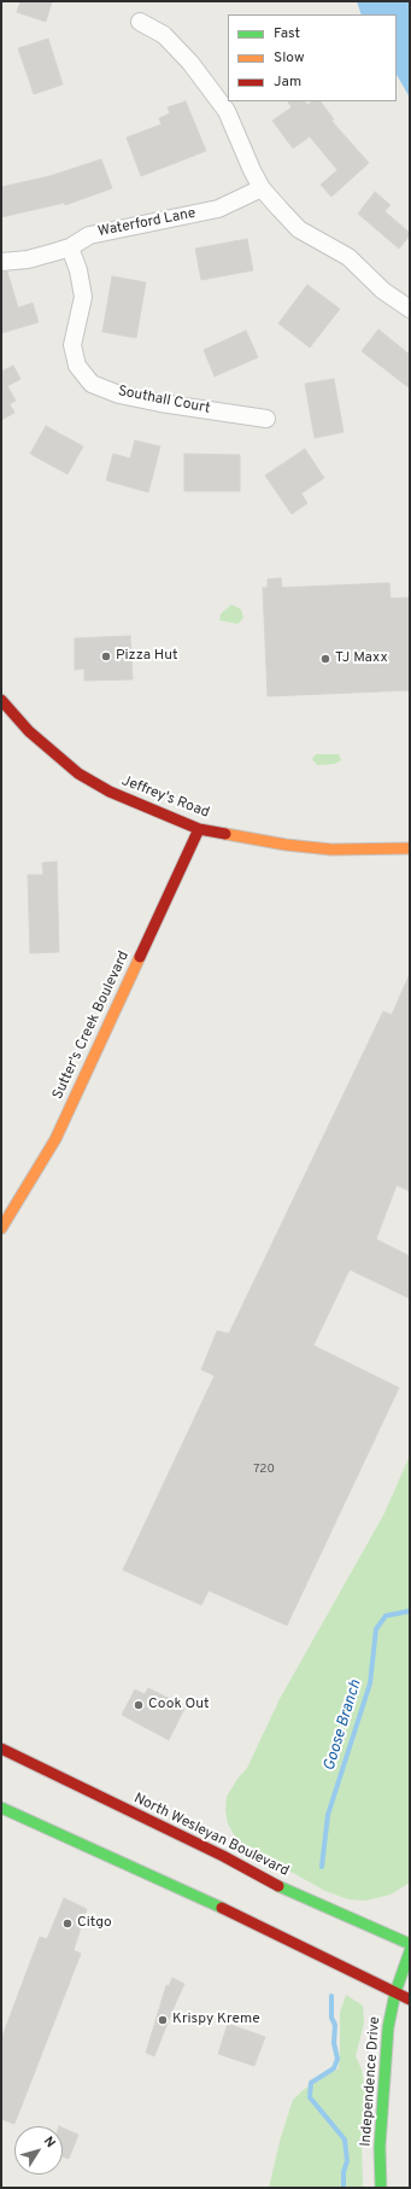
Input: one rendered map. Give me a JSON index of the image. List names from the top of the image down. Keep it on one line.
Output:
{"streets":{"main road":["Jeffrey's Road","Sutter's Creek Boulevard","North Wesleyan Boulevard","Independence Drive"],"street":["Waterford Lane","Southall Court"]},"crossings":[["Waterford Lane","Southall Court"],["Jeffrey's Road","Sutter's Creek Boulevard"]],"water":["Goose Branch"],"places":["Pizza Hut","TJ Maxx","Cook Out","Citgo","Krispy Kreme"],"house_numbers":["720"],"legend":["Fast","Slow","Jam"],"north":"top right"}
